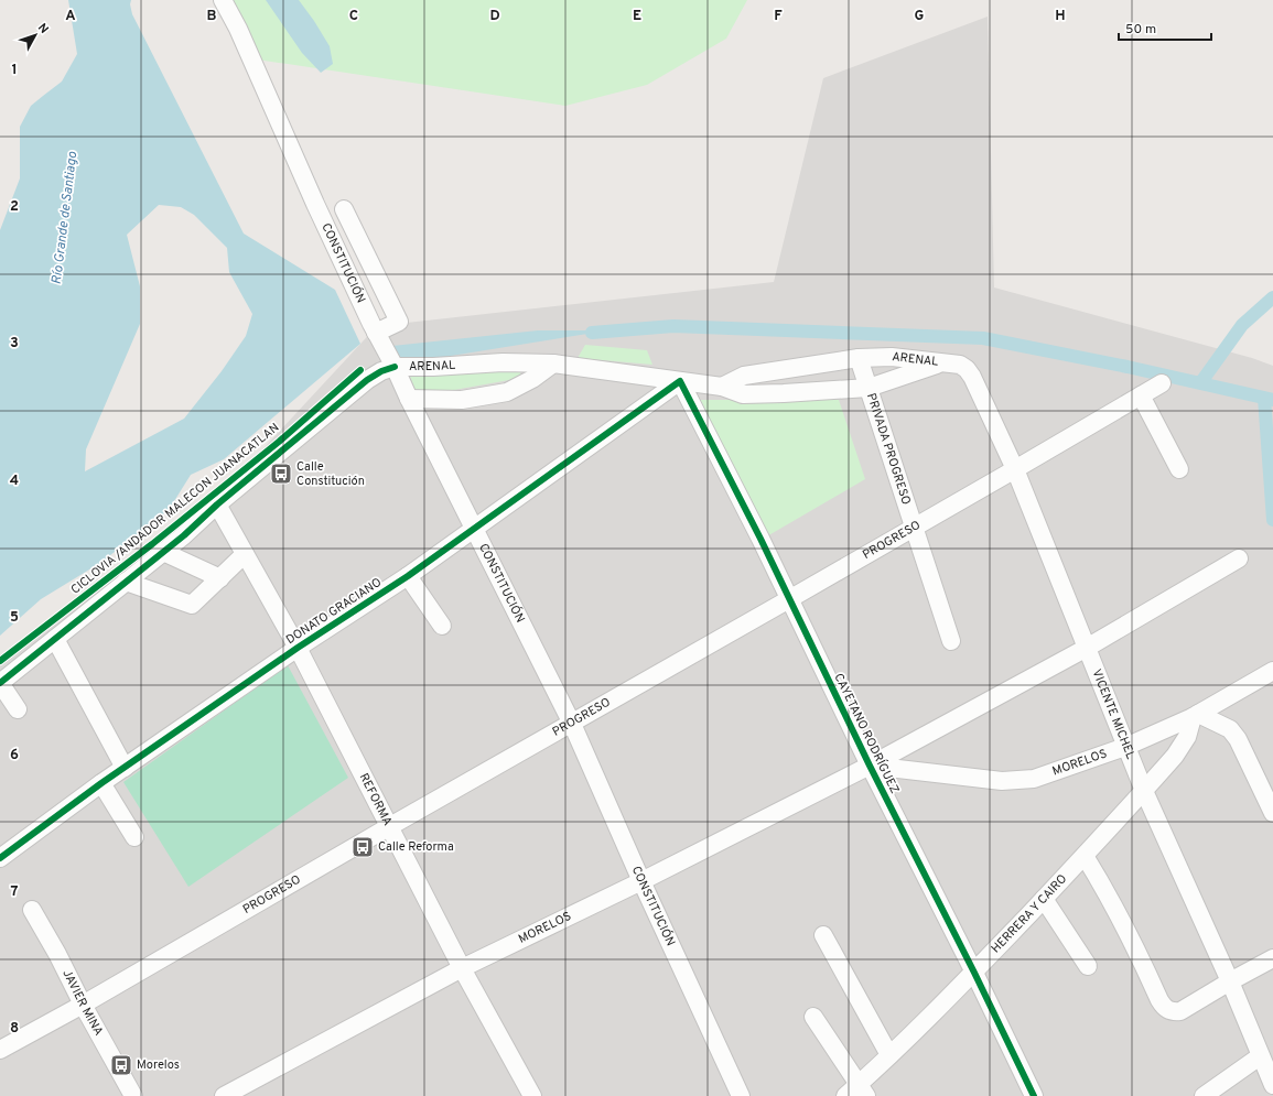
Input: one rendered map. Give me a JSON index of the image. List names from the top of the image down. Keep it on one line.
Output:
{"streets":{"street":["CONSTITUCIÓN","ARENAL","PRIVADA PROGRESO","PROGRESO","DONATO GRACIANO","VICENTE MICHEL","CAYETANO RODRÍGUEZ","MORELOS","REFORMA","HERRERA Y CAIRO","JAVIER MINA"],"cycle path":["CICLOVIA /ANDADOR MALECON JUANACATLAN"]},"crossings":[["CONSTITUCIÓN","ARENAL"],["CONSTITUCIÓN","PROGRESO"],["CONSTITUCIÓN","DONATO GRACIANO"],["CONSTITUCIÓN","MORELOS"],["ARENAL","PRIVADA PROGRESO"],["ARENAL","DONATO GRACIANO"],["ARENAL","VICENTE MICHEL"],["ARENAL","CAYETANO RODRÍGUEZ"],["ARENAL","REFORMA"],["PRIVADA PROGRESO","PROGRESO"],["PROGRESO","VICENTE MICHEL"],["PROGRESO","CAYETANO RODRÍGUEZ"],["PROGRESO","REFORMA"],["PROGRESO","JAVIER MINA"],["DONATO GRACIANO","CAYETANO RODRÍGUEZ"],["DONATO GRACIANO","REFORMA"],["VICENTE MICHEL","MORELOS"],["VICENTE MICHEL","HERRERA Y CAIRO"],["CAYETANO RODRÍGUEZ","MORELOS"],["CAYETANO RODRÍGUEZ","HERRERA Y CAIRO"],["MORELOS","REFORMA"],["MORELOS","HERRERA Y CAIRO"]],"water":["Río Grande de Santiago"],"places":{"bus stop":["Calle Constitución","Calle Reforma","Morelos"]},"scale_bar":"50 m","north":"top right","grid":{"columns":["A","B","C","D","E","F","G","H"],"rows":["1","2","3","4","5","6","7","8"]}}
